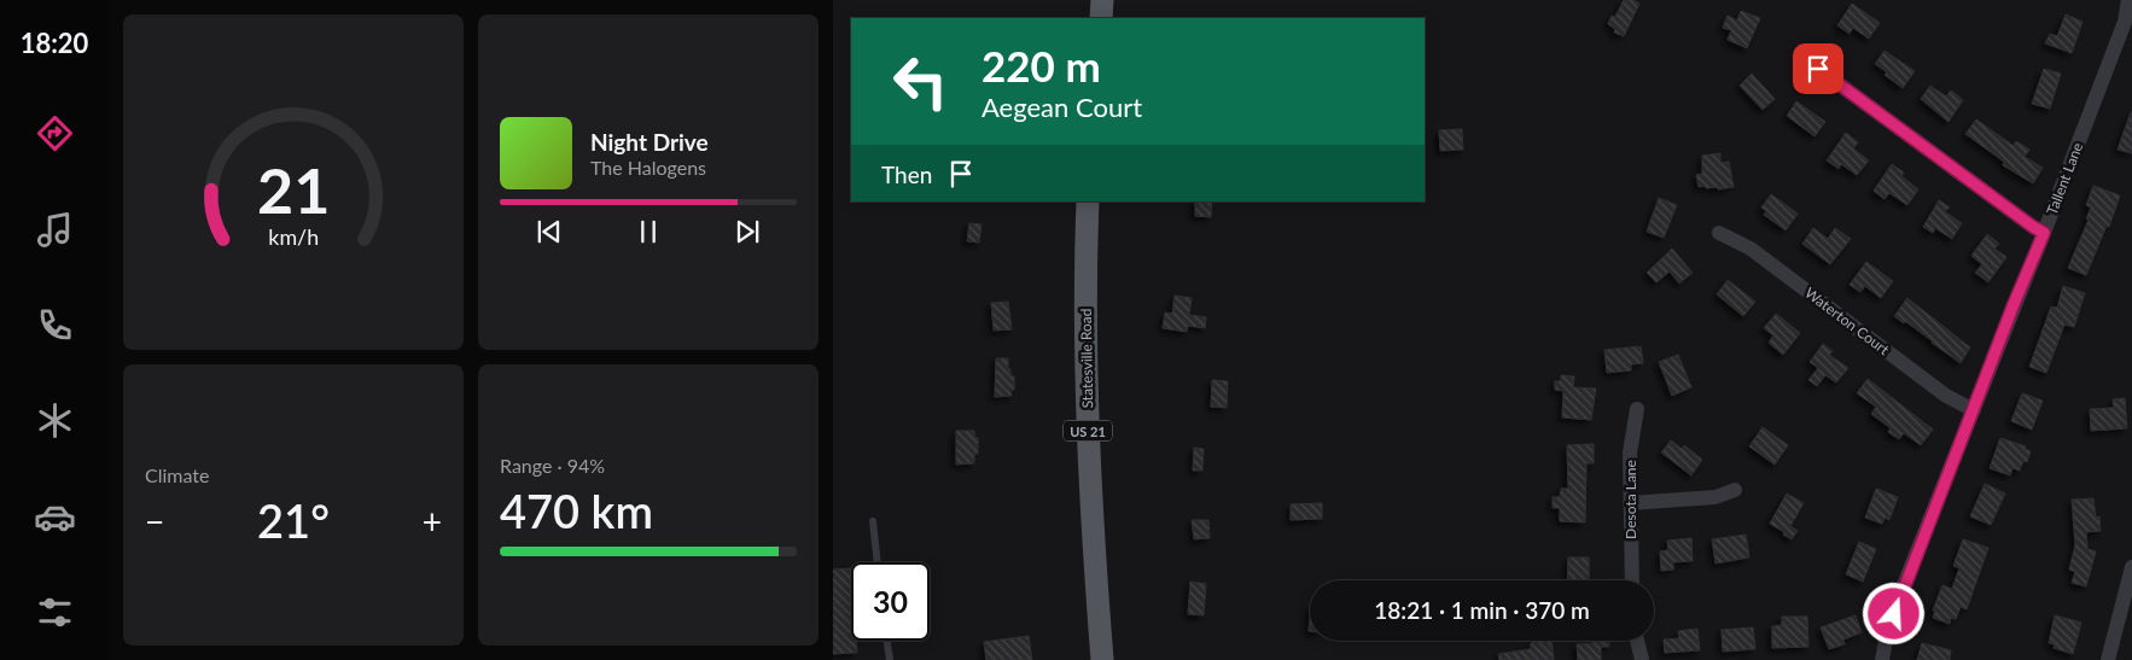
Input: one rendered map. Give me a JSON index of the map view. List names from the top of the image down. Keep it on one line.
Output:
{"streets":{"main road":["Statesville Road","US 21"],"street":["Tallent Lane","Waterton Court","Desota Lane"]},"crossings":[["Tallent Lane","Waterton Court"]],"page":{"tabs":"18:20","turn":["220 m","Aegean Court"],"song":["Night Drive","The Halogens"],"then":"Then","tile":["Climate",["Range · 94%","470 km"]],"heat":["−","21°","+"],"limit":"30","trip":"18:21 · 1 min · 370 m","gauge":["21","km/h"]}}
